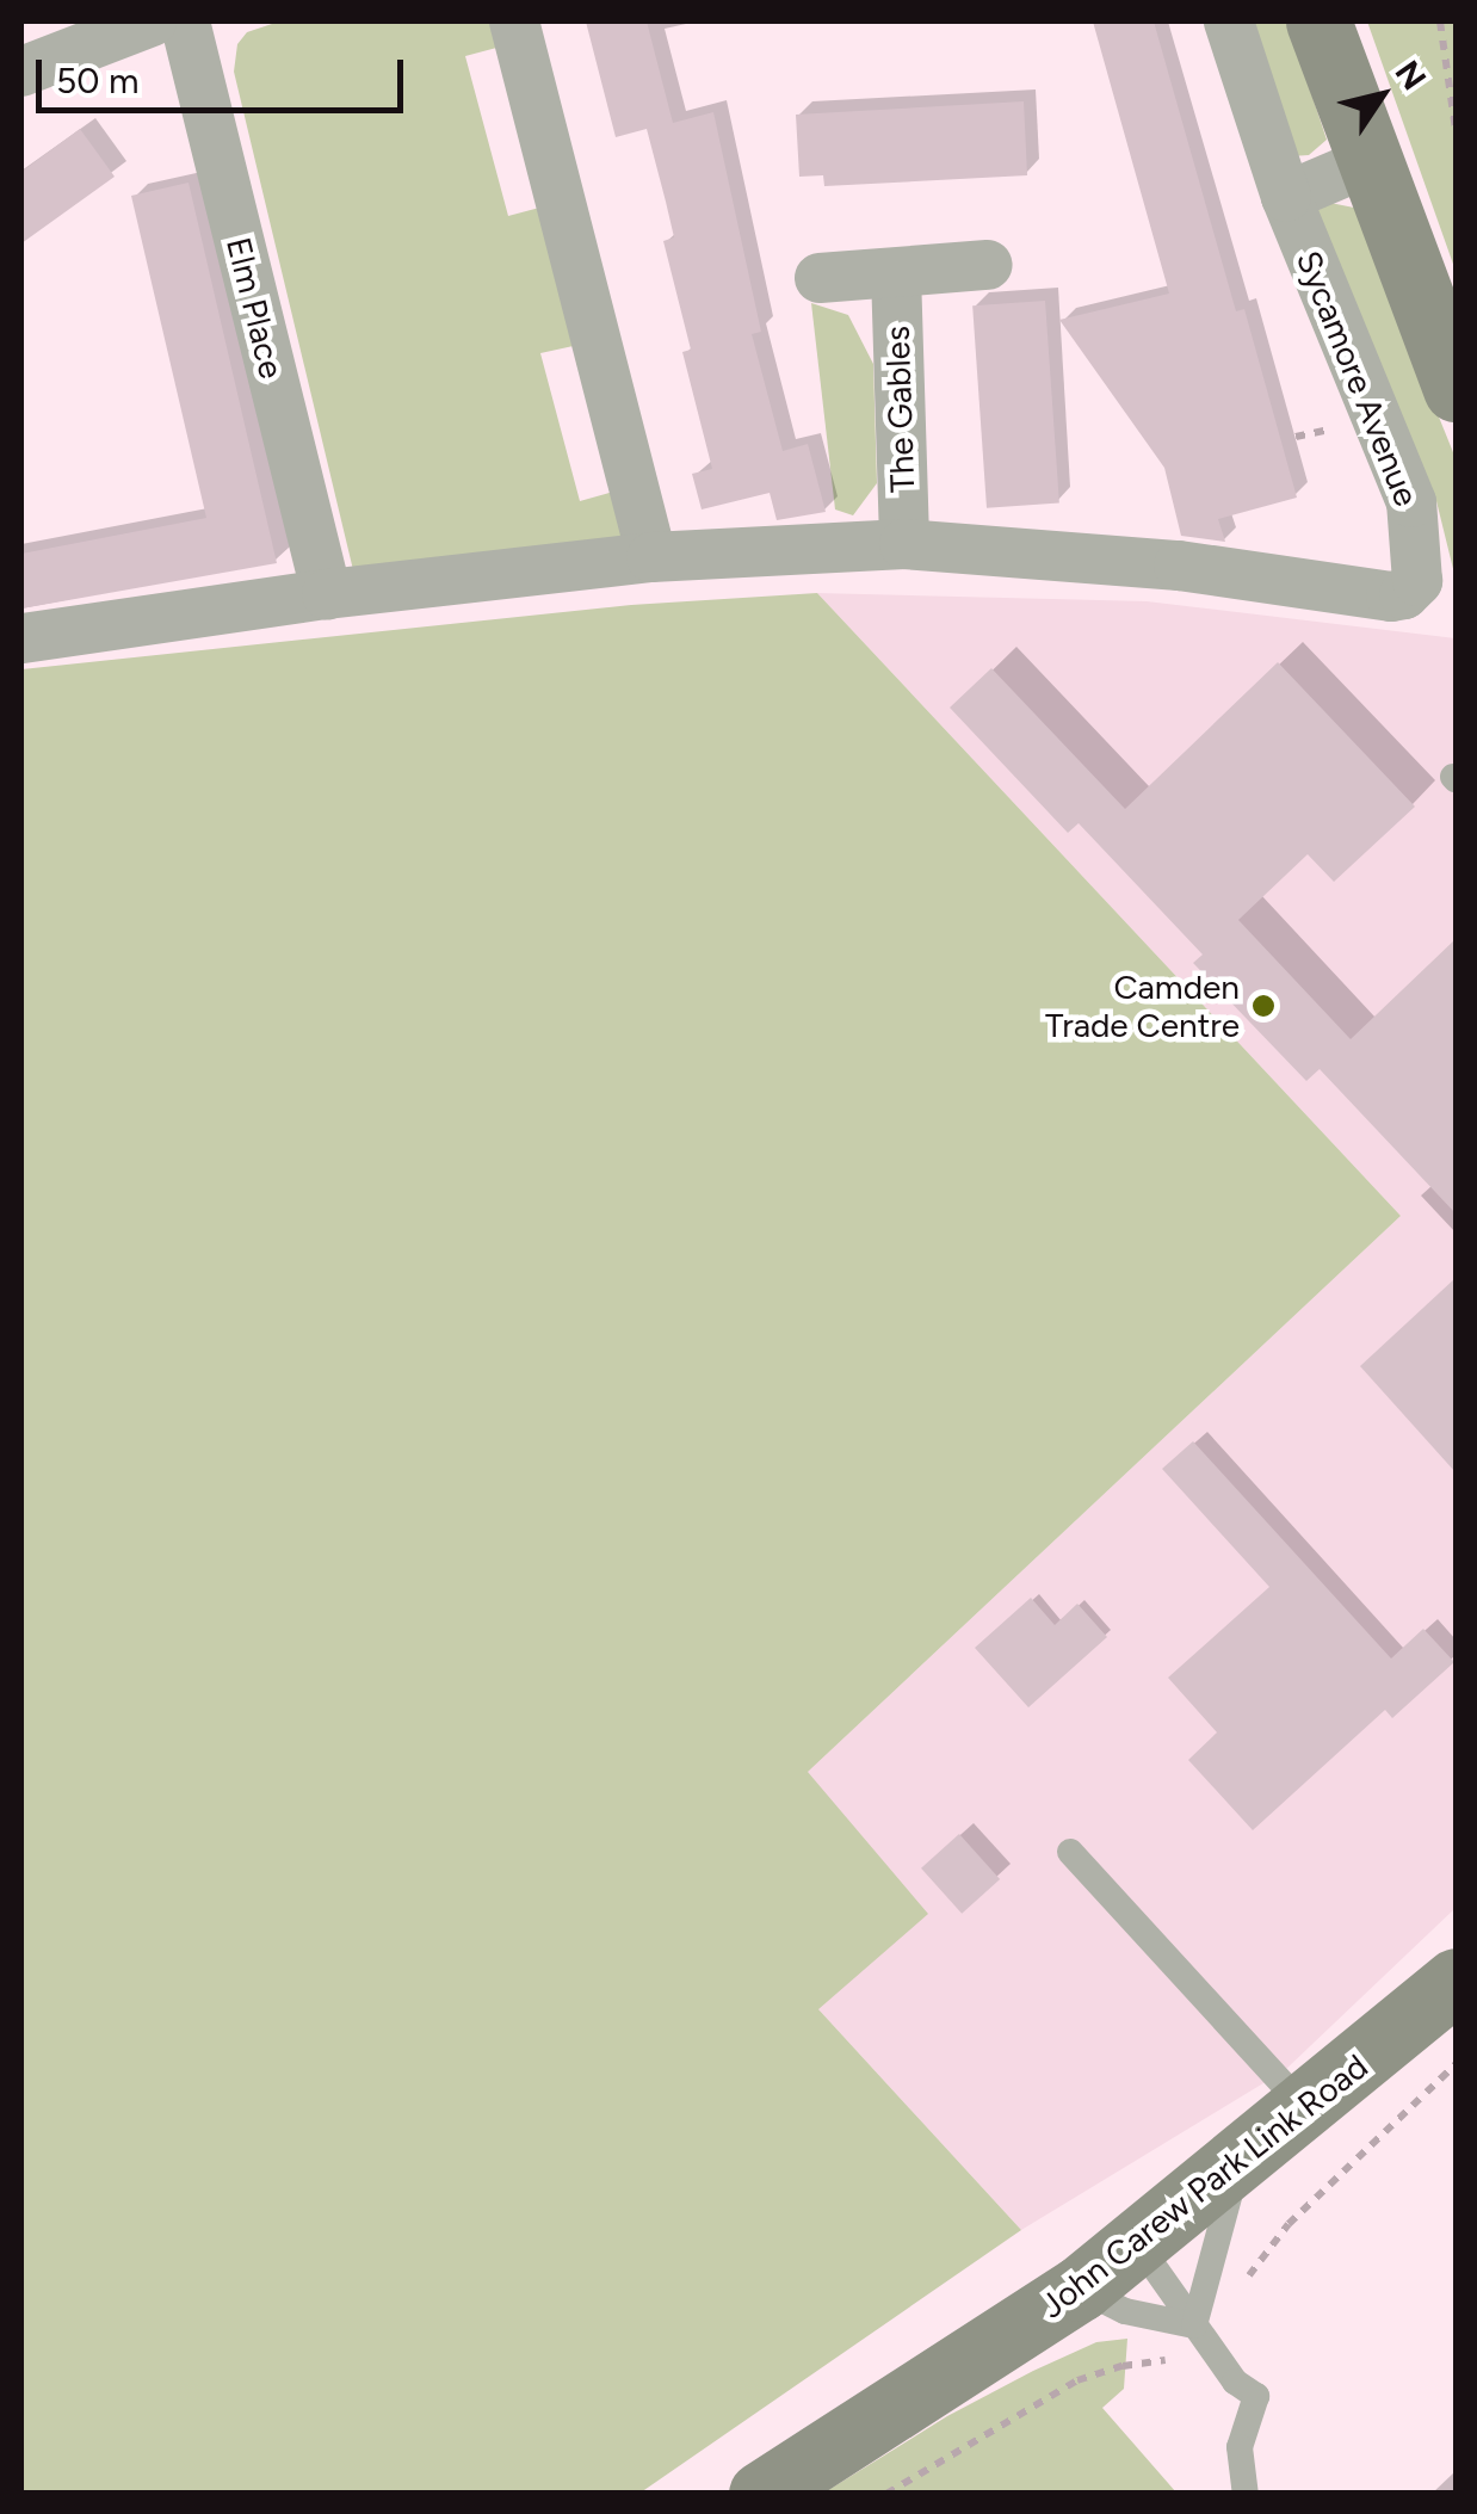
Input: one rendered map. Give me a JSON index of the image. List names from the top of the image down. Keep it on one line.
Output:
{"streets":{"main road":["John Carew Park Link Road"],"street":["Elm Place","Sycamore Avenue","The Gables"]},"crossings":[["Sycamore Avenue","The Gables"]],"places":["Camden Trade Centre"],"scale_bar":"50 m","north":"top right"}
